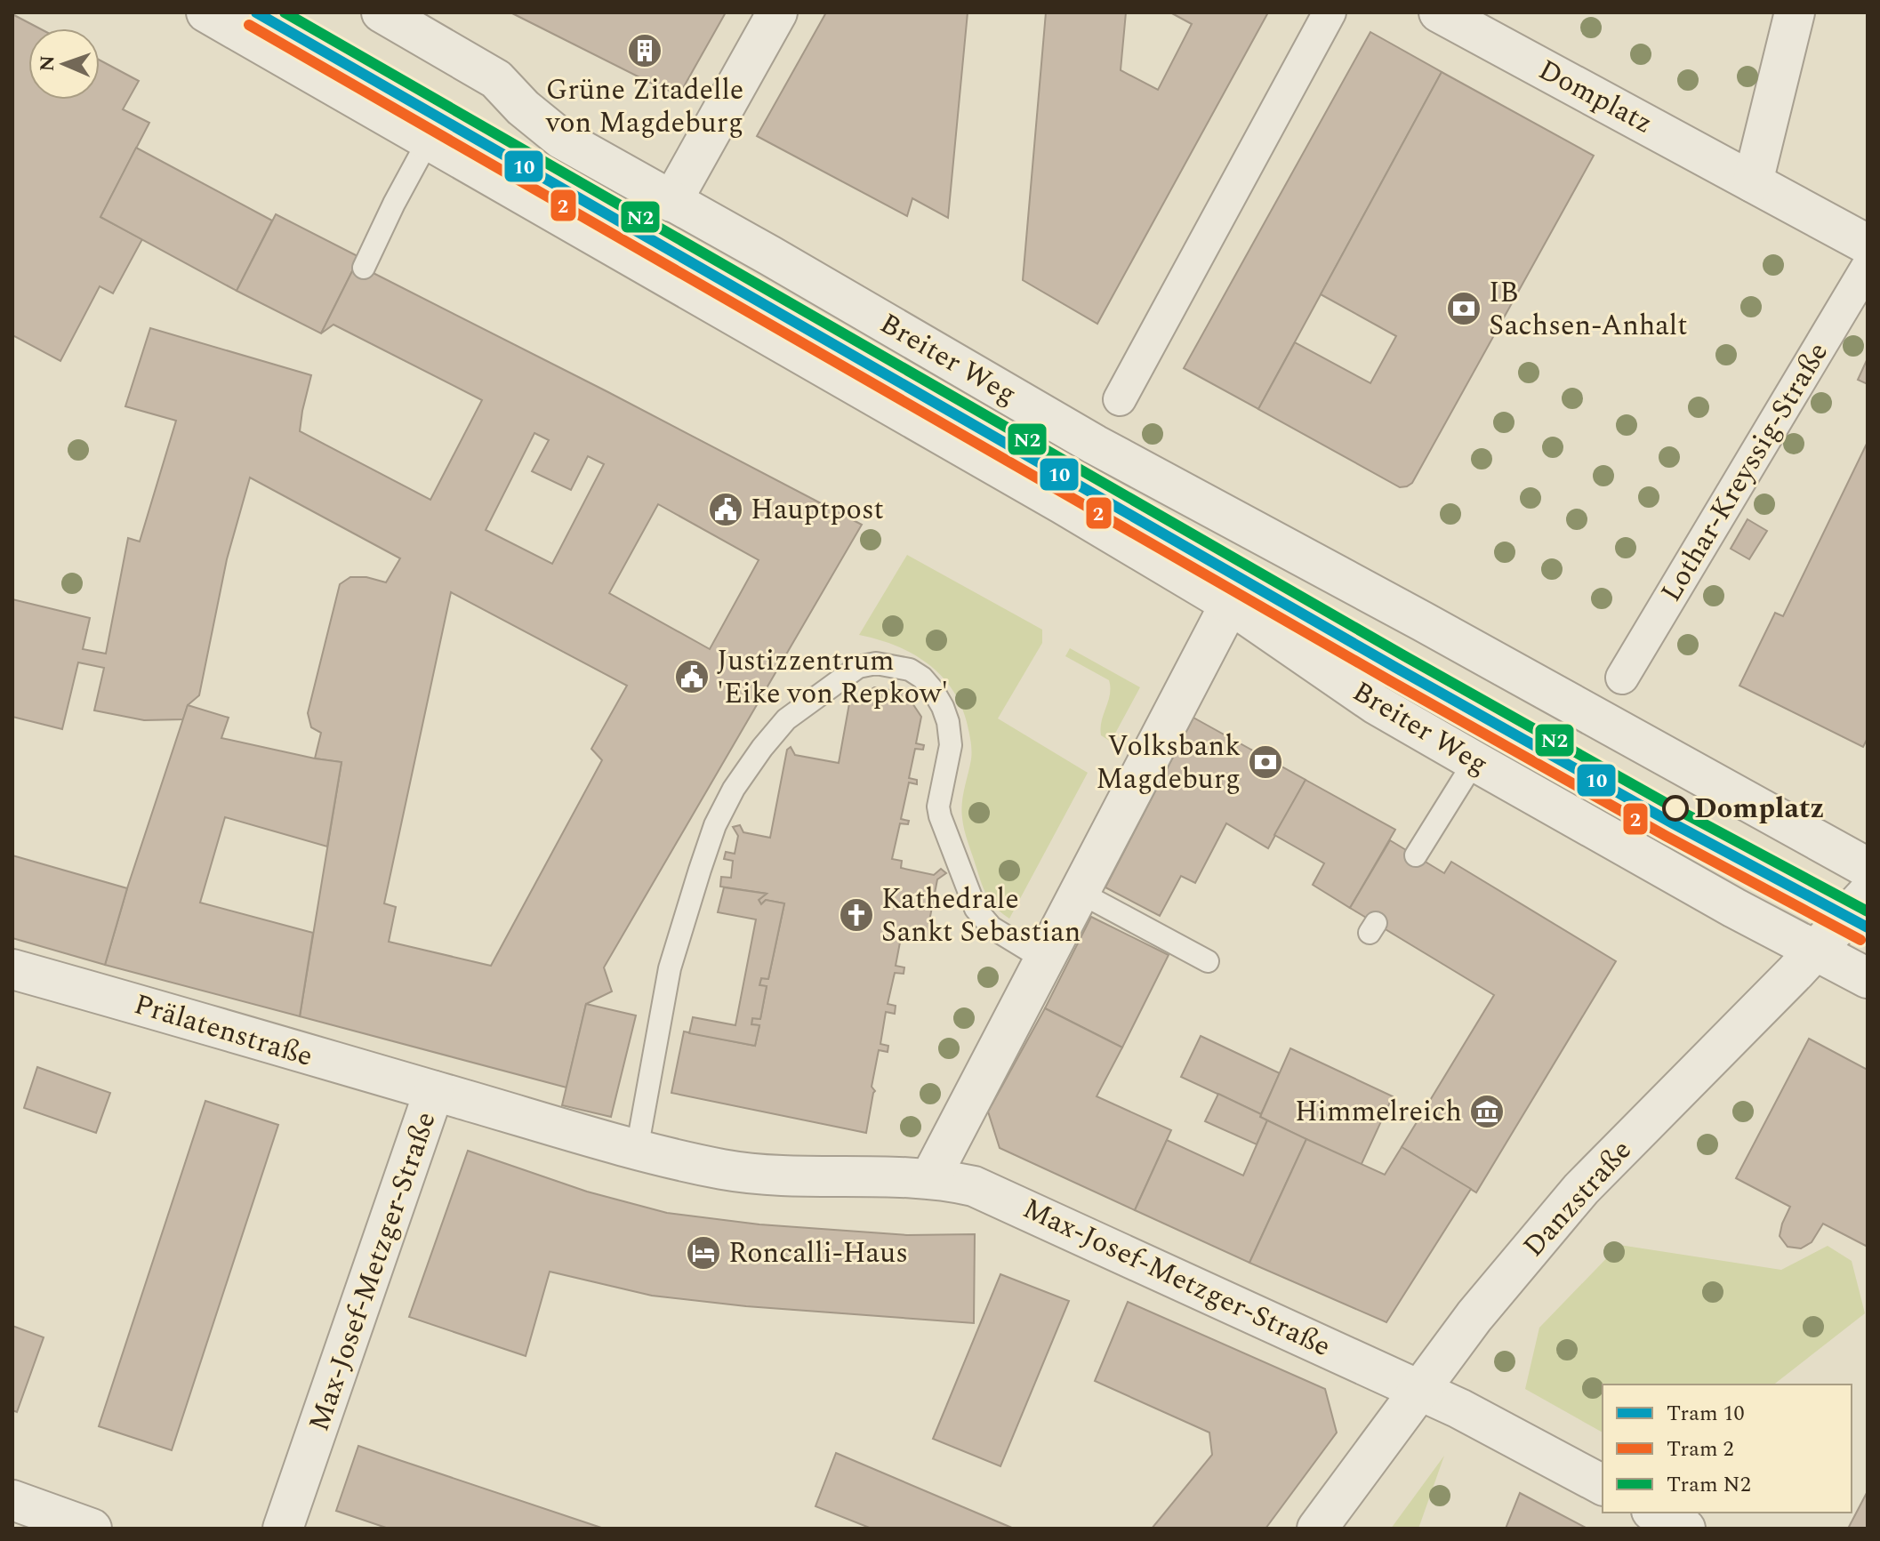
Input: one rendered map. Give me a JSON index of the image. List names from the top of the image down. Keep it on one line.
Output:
{"streets":{"street":["Domplatz","Breiter Weg","Lothar-Kreyssig-Straße","Prälatenstraße","Danzstraße","Max-Josef-Metzger-Straße"]},"crossings":[["Breiter Weg","Danzstraße"],["Prälatenstraße","Max-Josef-Metzger-Straße"],["Danzstraße","Max-Josef-Metzger-Straße"]],"places":{"building":["Grüne Zitadelle von Magdeburg"],"bank":["IB Sachsen-Anhalt","Volksbank Magdeburg"],"public building":["Hauptpost","Justizzentrum 'Eike von Repkow'"],"other":["Domplatz"],"church":["Kathedrale Sankt Sebastian"],"museum":["Himmelreich"],"hotel":["Roncalli-Haus"]},"lines":["tram line 10","tram line N2","tram line 2"],"legend":["Tram 10","Tram 2","Tram N2"],"north":"left"}
